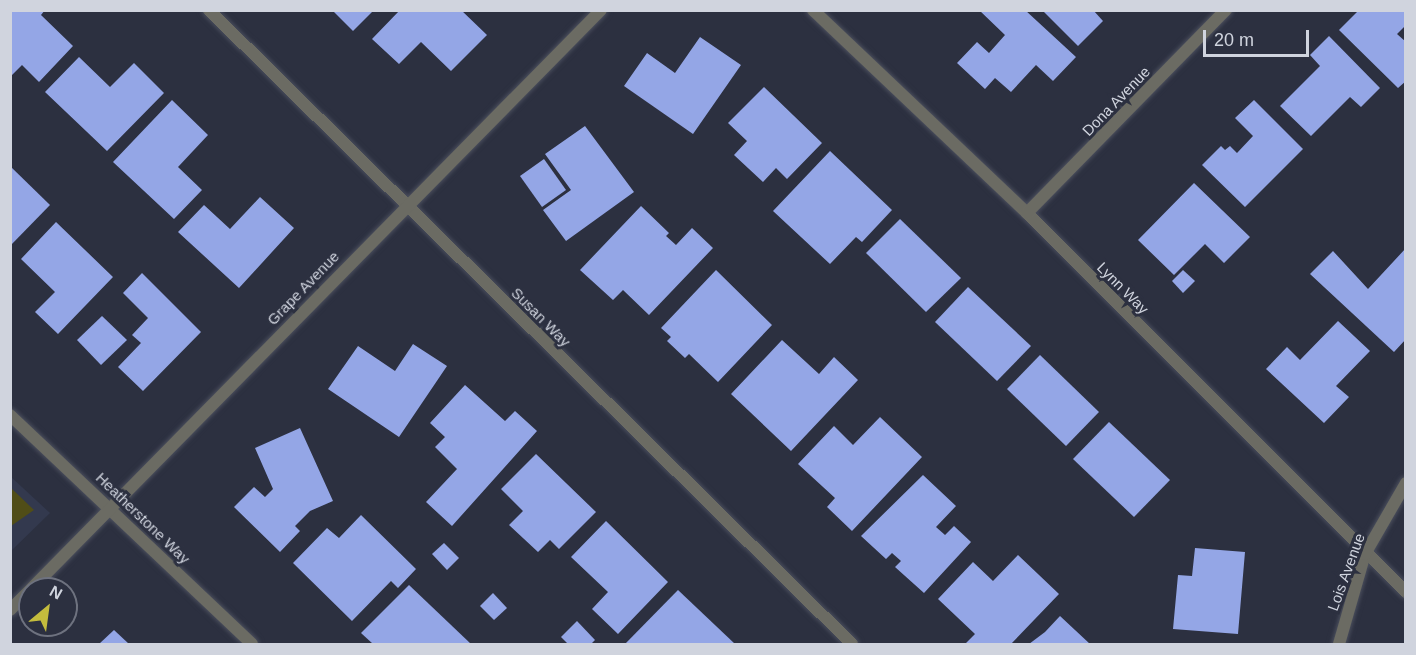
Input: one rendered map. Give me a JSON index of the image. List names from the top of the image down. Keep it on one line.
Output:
{"streets":{"street":["Dona Avenue","Grape Avenue","Lynn Way","Susan Way","Heatherstone Way","Lois Avenue"]},"crossings":[["Dona Avenue","Lynn Way"],["Grape Avenue","Susan Way"],["Grape Avenue","Heatherstone Way"],["Lynn Way","Lois Avenue"]],"scale_bar":"20 m","north":"top right"}
